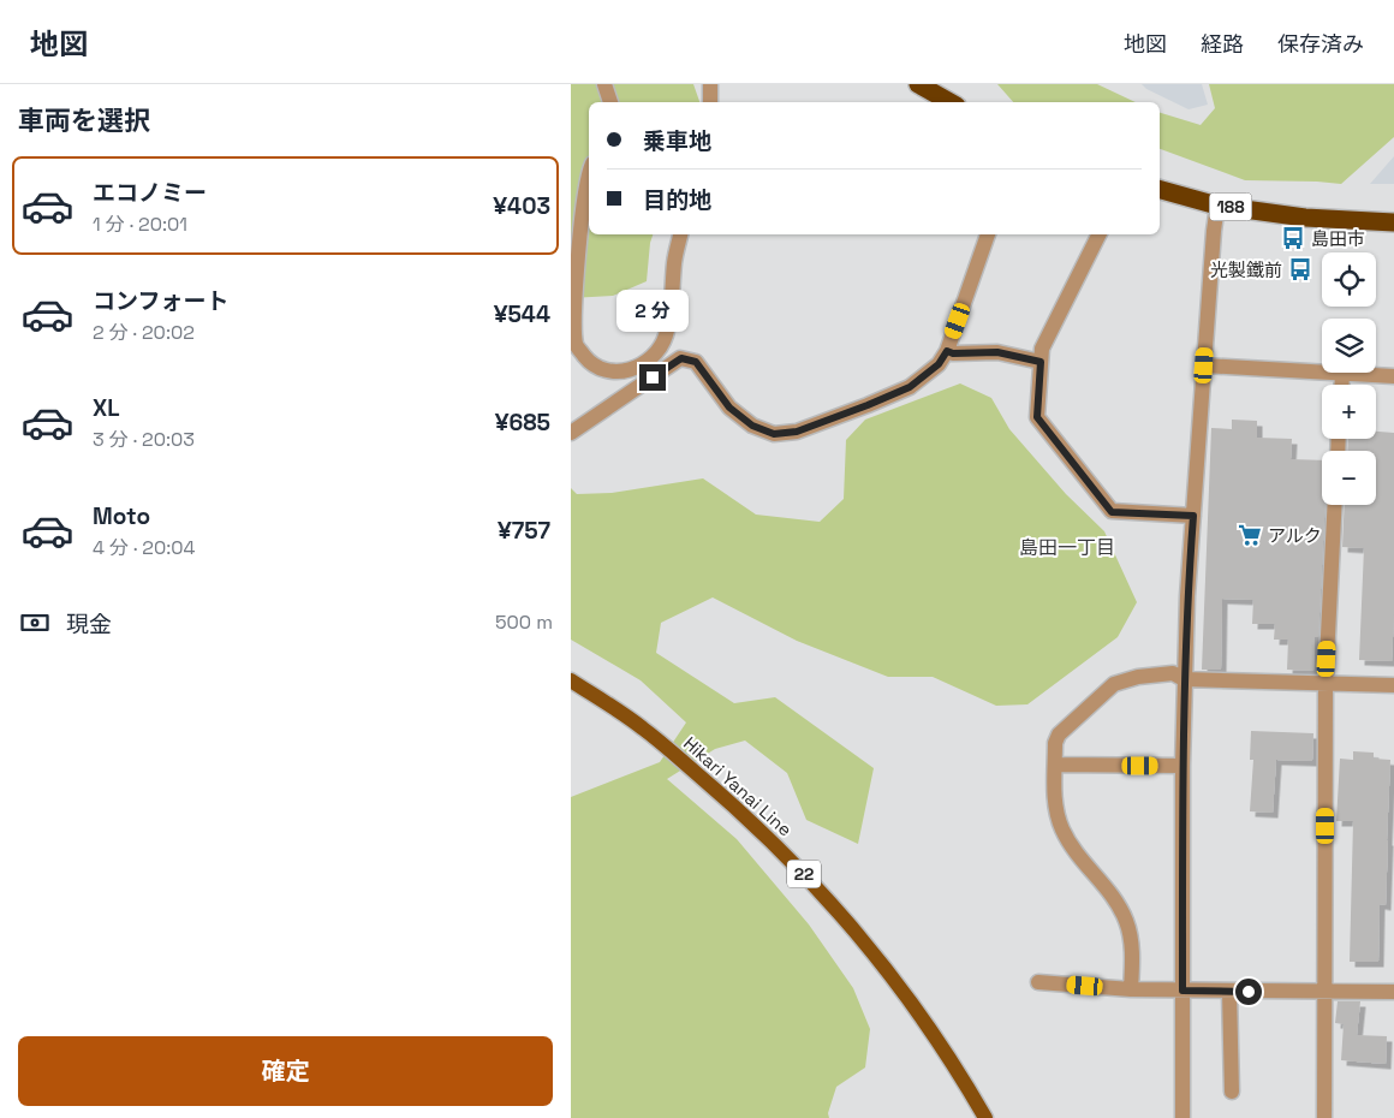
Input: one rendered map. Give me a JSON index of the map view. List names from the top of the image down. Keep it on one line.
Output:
{"streets":{"highway":["188"],"main road":["Hikari Yanai Line","22"]},"districts":["島田一丁目"],"places":{"bus stop":["島田市","光製鐵前"],"supermarket":["アルク"]},"page":{"header":"地図","nav":["地図","経路","保存済み"],"heading":"車両を選択","banner":["乗車地","目的地"],"list":[{"name":"エコノミー","note":"1 分 · 20:01","value":"¥403"},{"name":"コンフォート","note":"2 分 · 20:02","value":"¥544"},{"name":"XL","note":"3 分 · 20:03","value":"¥685"},{"name":"Moto","note":"4 分 · 20:04","value":"¥757"}],"map_buttons":["+","−"],"bubble":"2 分","pay":["現金","500 m"],"buttons":"確定"}}
